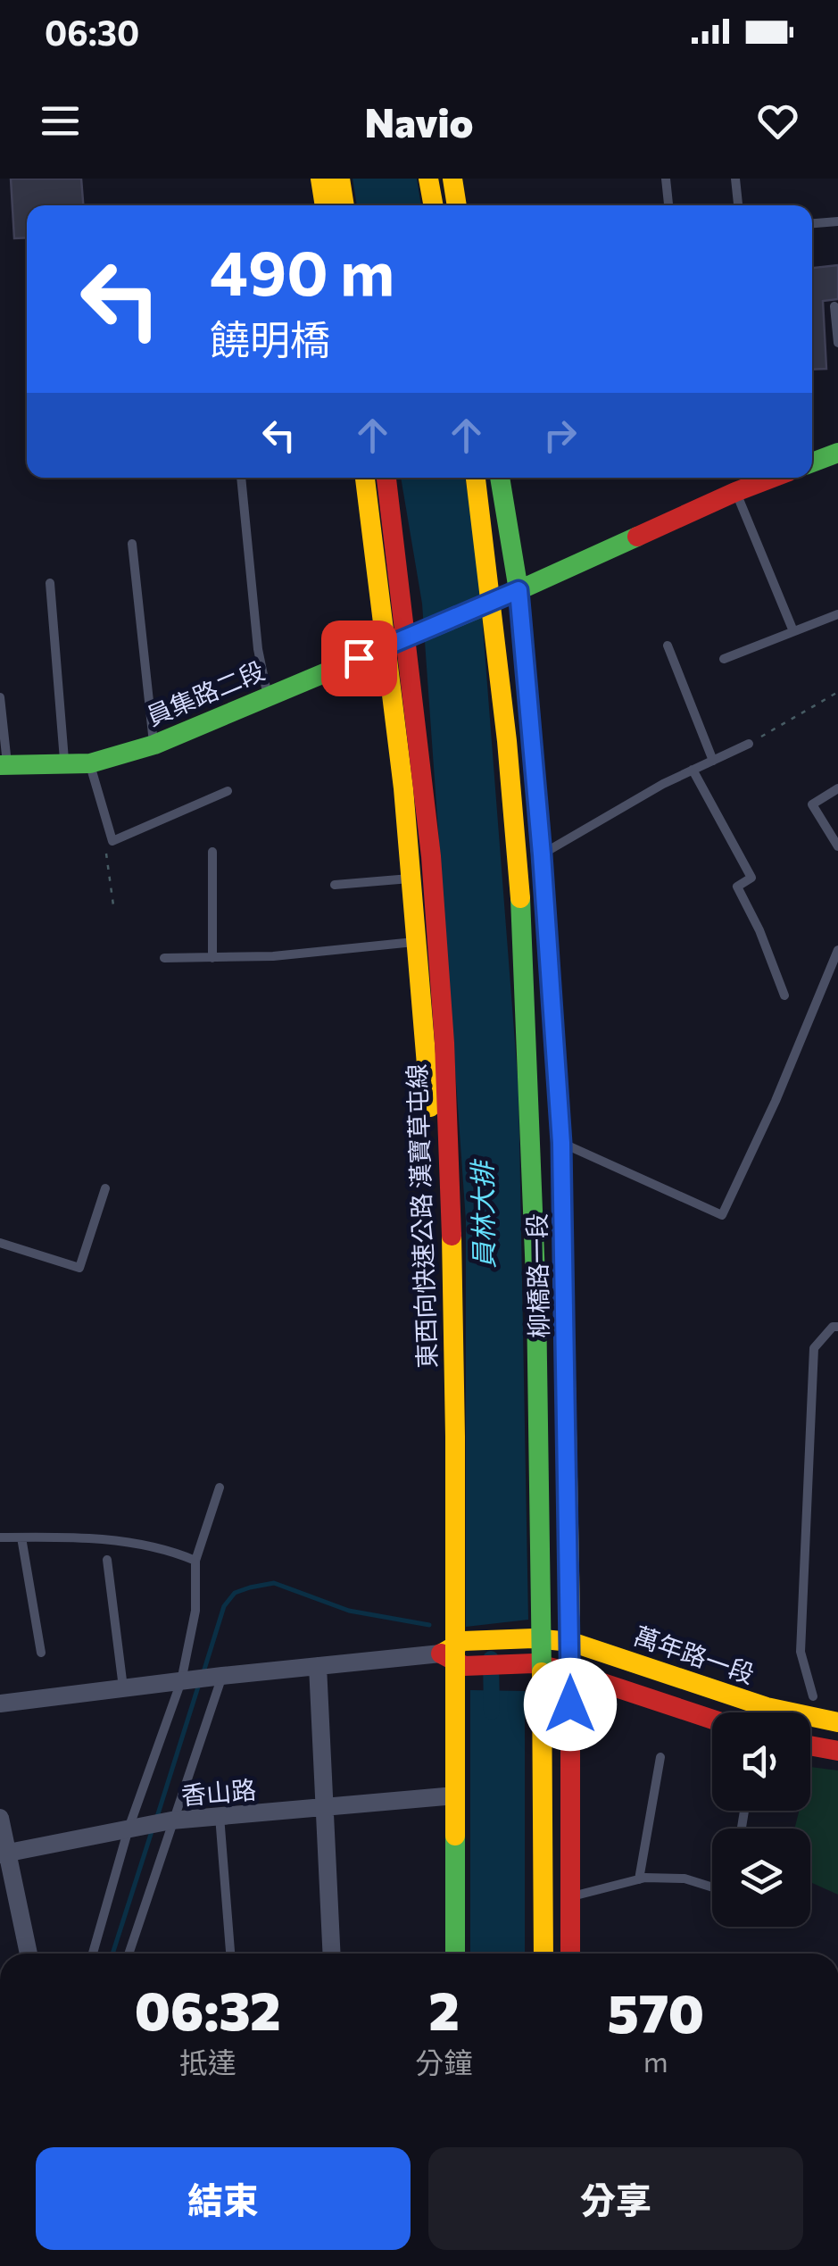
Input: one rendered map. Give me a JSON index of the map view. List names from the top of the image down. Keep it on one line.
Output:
{"streets":{"main road":["員集路二段","東西向快速公路 漢寶草屯線","柳橋路一段","萬年路一段"],"street":["香山路"]},"crossings":[["員集路二段","柳橋路一段"],["柳橋路一段","萬年路一段"]],"water":["員林大排"],"page":{"status":"06:30","header":"Navio","turn":["490 m","饒明橋"],"eta":["06:32","抵達","2","分鐘","570","m"],"buttons":["結束","分享"]}}
